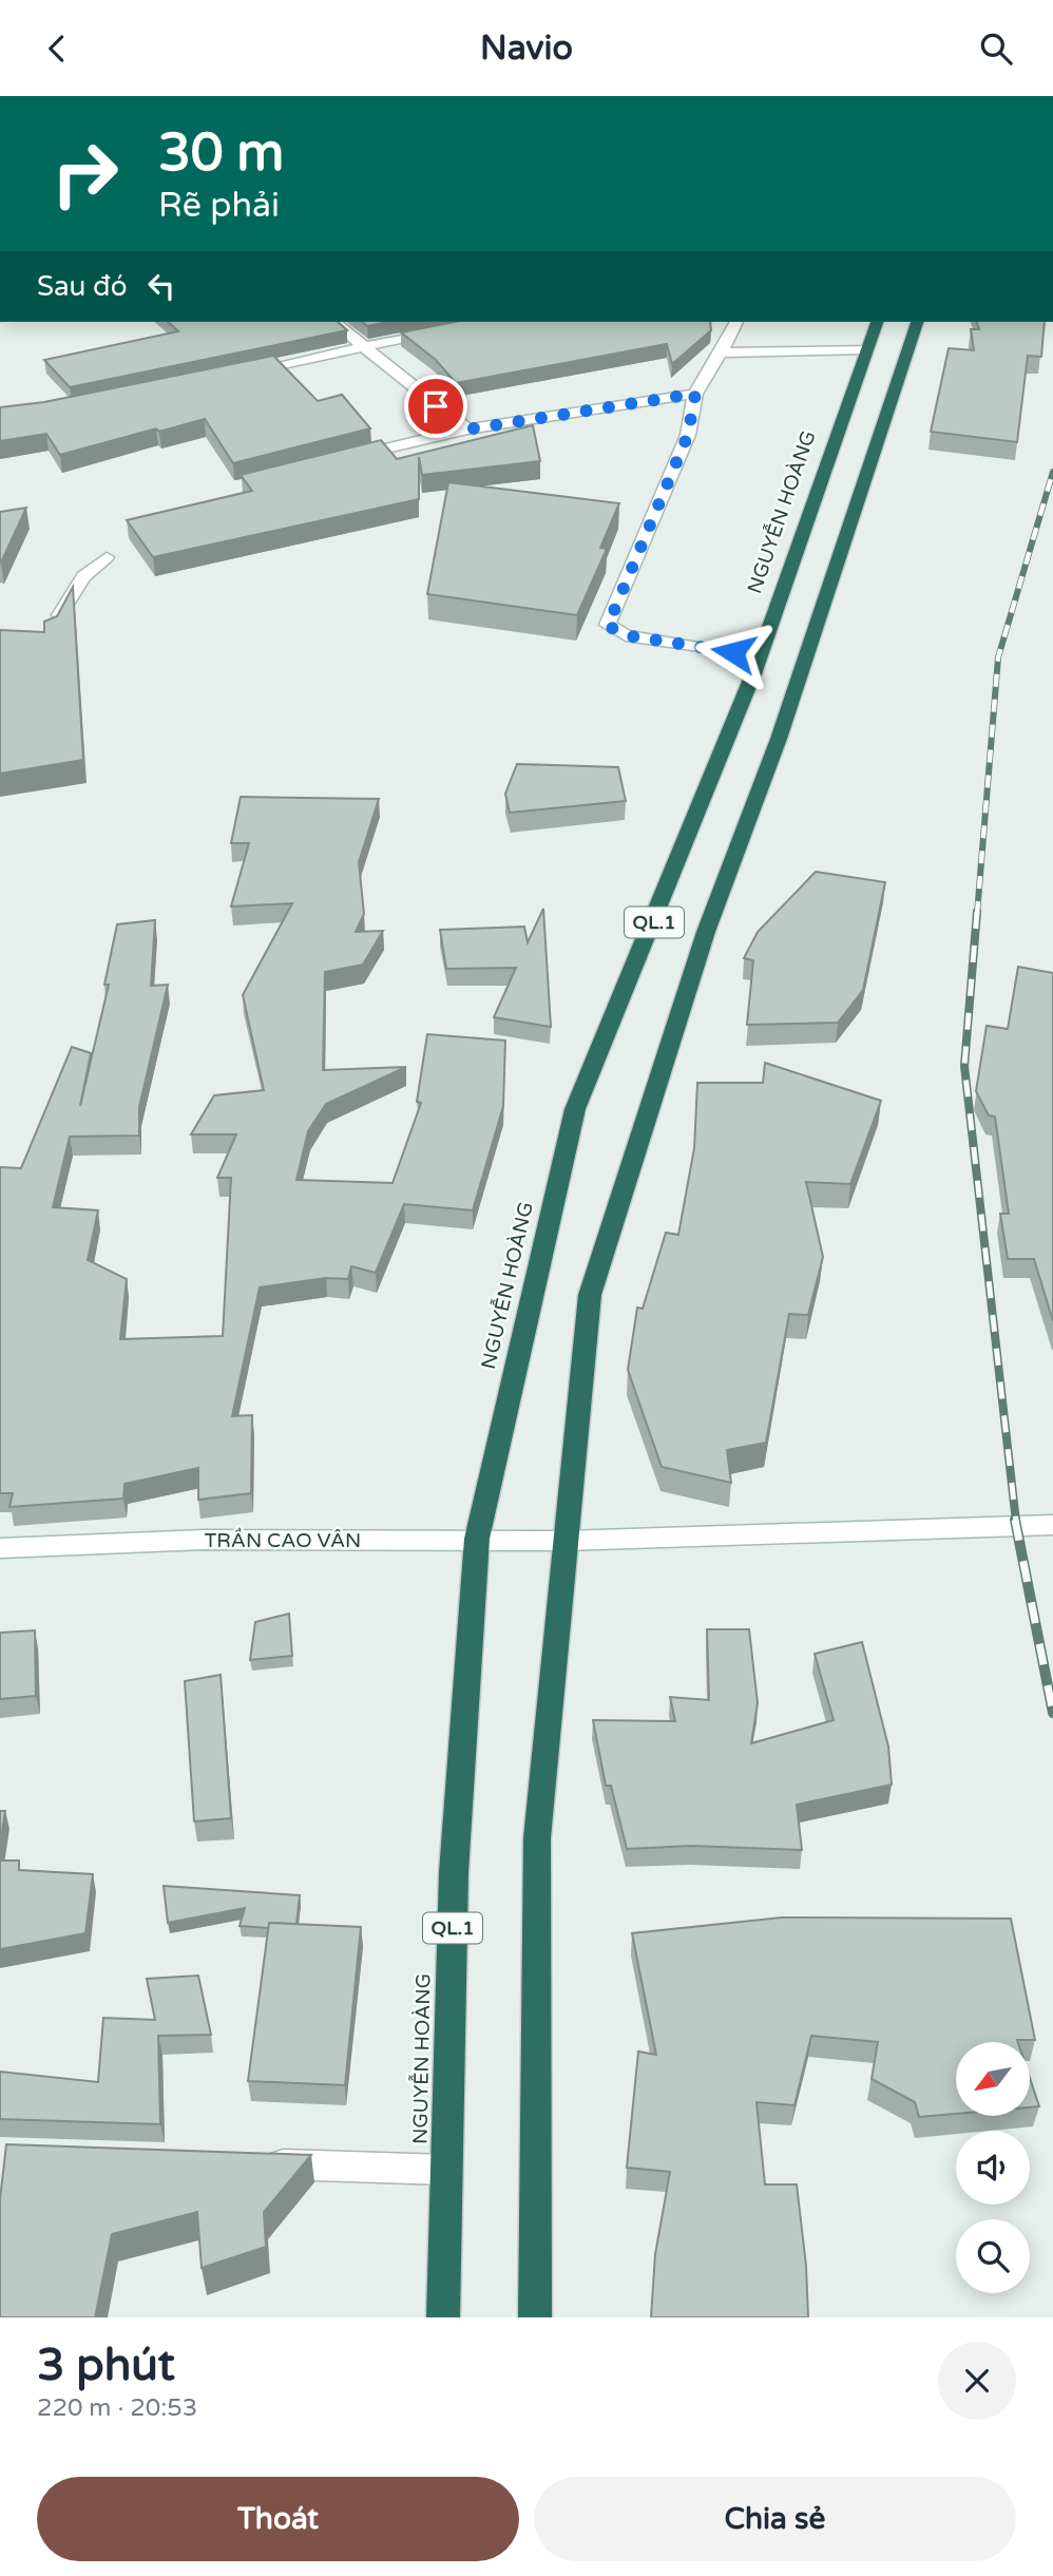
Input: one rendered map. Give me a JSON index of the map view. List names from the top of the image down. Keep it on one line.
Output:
{"streets":{"highway":["NGUYỄN HOÀNG","QL.1"],"street":["TRẦN CAO VÂN"]},"crossings":[["NGUYỄN HOÀNG","TRẦN CAO VÂN"],["QL.1","TRẦN CAO VÂN"]],"north":"bottom left","page":{"header":"Navio","turn":["30 m","Rẽ phải"],"then":"Sau đó","heading":["3 phút","220 m · 20:53"],"buttons":["Thoát","Chia sẻ"]}}
